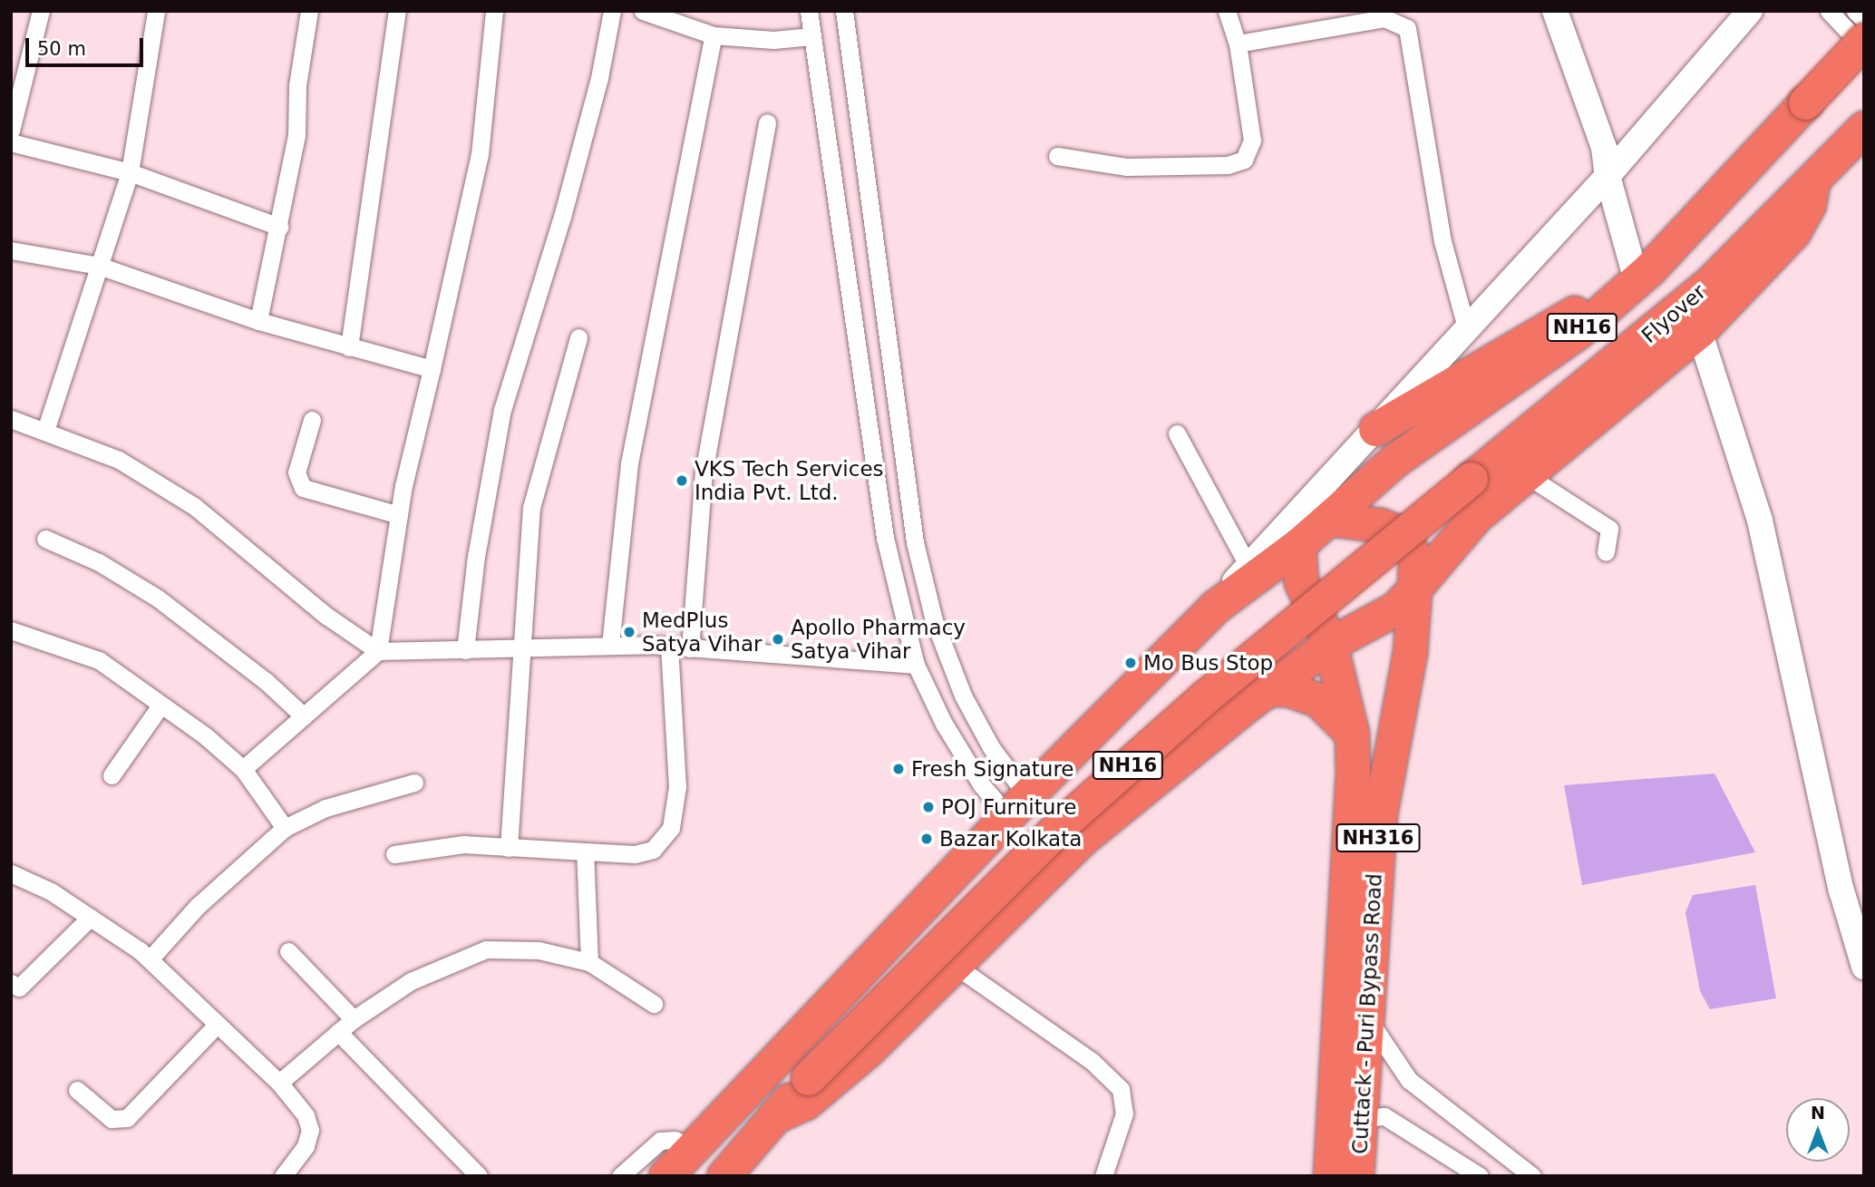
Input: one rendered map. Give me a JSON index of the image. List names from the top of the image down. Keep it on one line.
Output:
{"streets":{"highway":["Flyover","NH16","NH316","Cuttack - Puri Bypass Road"]},"crossings":[["Flyover","NH16"],["NH16","Cuttack - Puri Bypass Road"]],"places":["VKS Tech Services India Pvt. Ltd.","MedPlus Satya Vihar","Apollo Pharmacy Satya Vihar","Mo Bus Stop","Fresh Signature","POJ Furniture","Bazar Kolkata"],"scale_bar":"50 m","north":"top"}
